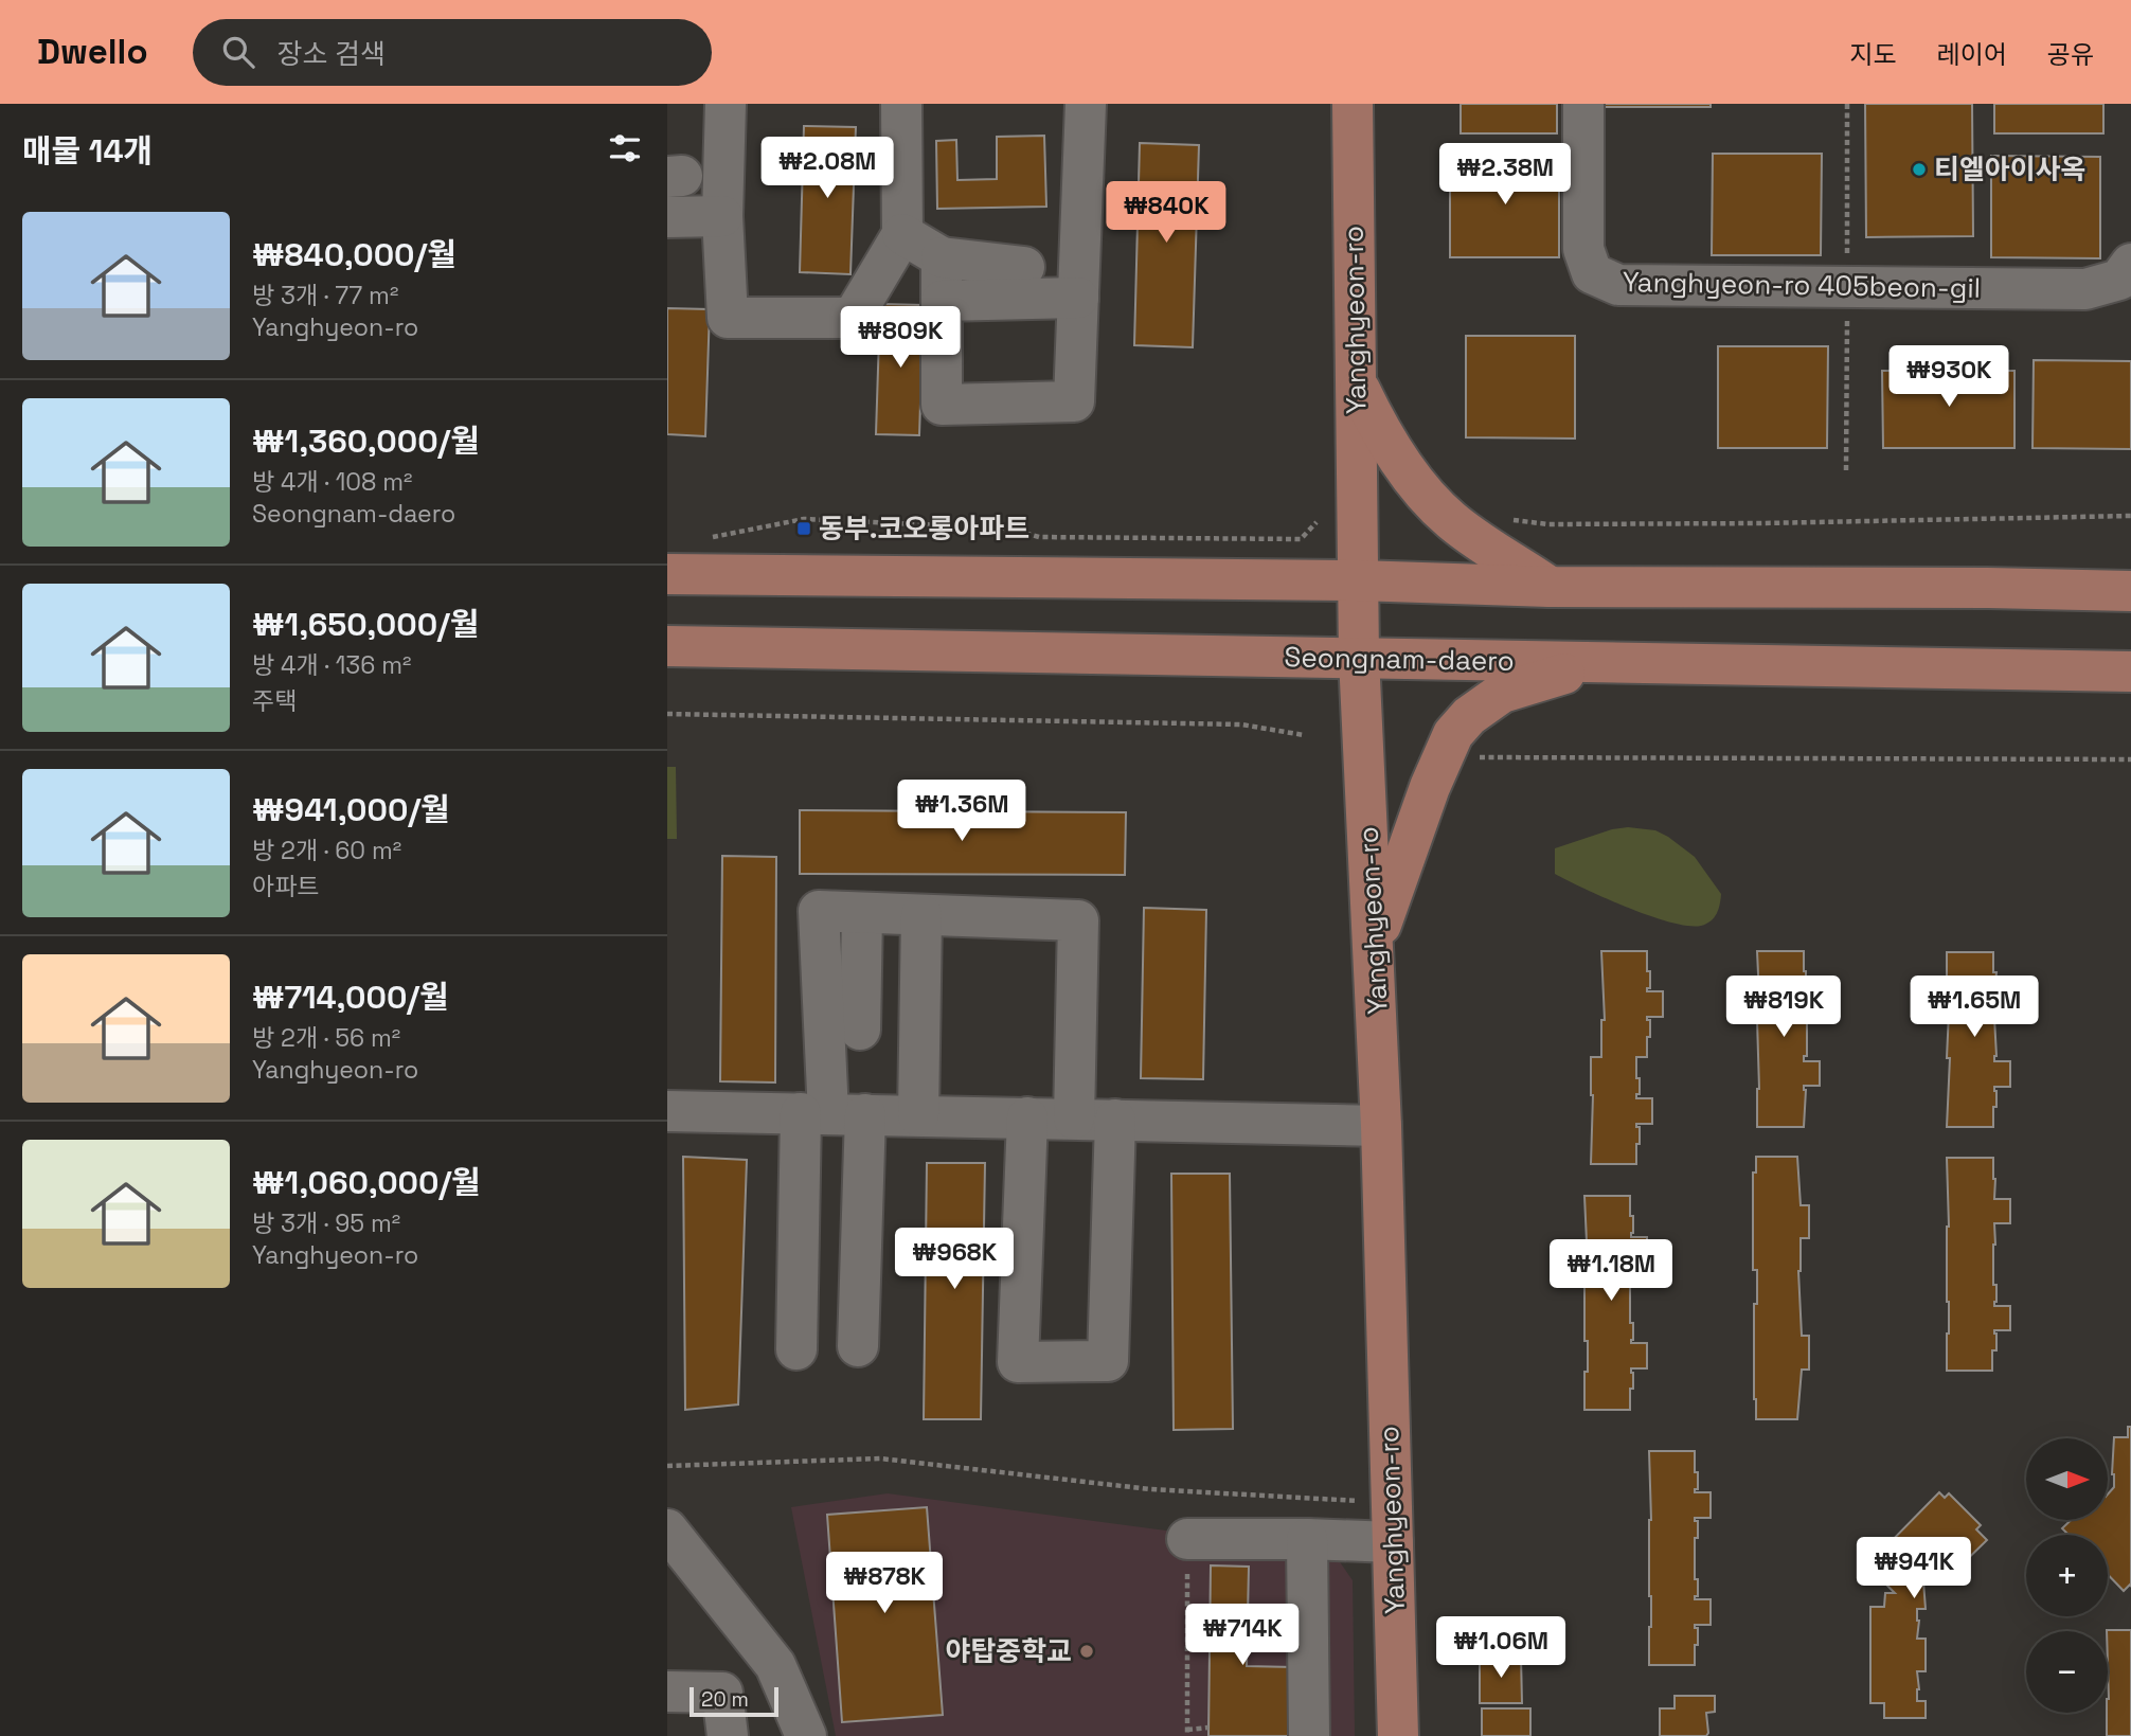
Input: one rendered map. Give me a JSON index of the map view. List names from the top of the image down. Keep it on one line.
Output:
{"streets":{"main road":["Yanghyeon-ro","Seongnam-daero"],"street":["Yanghyeon-ro 405beon-gil"]},"crossings":[["Yanghyeon-ro","Seongnam-daero"]],"places":{"other":["티엘아이사옥","야탑중학교"],"transit":["동부.코오롱아파트"]},"scale_bar":"20 m","north":"right","page":{"header":"Dwello","search":"장소 검색","nav":["지도","레이어","공유"],"heading":"매물 14개","price":["₩2.08M","₩2.38M","₩840K","₩809K","₩930K","₩1.36M","₩819K","₩1.65M","₩968K","₩1.18M","₩941K","₩878K","₩714K","₩1.06M"],"list":[{"name":"₩840,000/월","note":"방 3개 · 77 m² · Yanghyeon-ro"},{"name":"₩1,360,000/월","note":"방 4개 · 108 m² · Seongnam-daero"},{"name":"₩1,650,000/월","note":"방 4개 · 136 m² · 주택"},{"name":"₩941,000/월","note":"방 2개 · 60 m² · 아파트"},{"name":"₩714,000/월","note":"방 2개 · 56 m² · Yanghyeon-ro"},{"name":"₩1,060,000/월","note":"방 3개 · 95 m² · Yanghyeon-ro"}],"map_buttons":["+","−"],"scale":"20 m"}}
